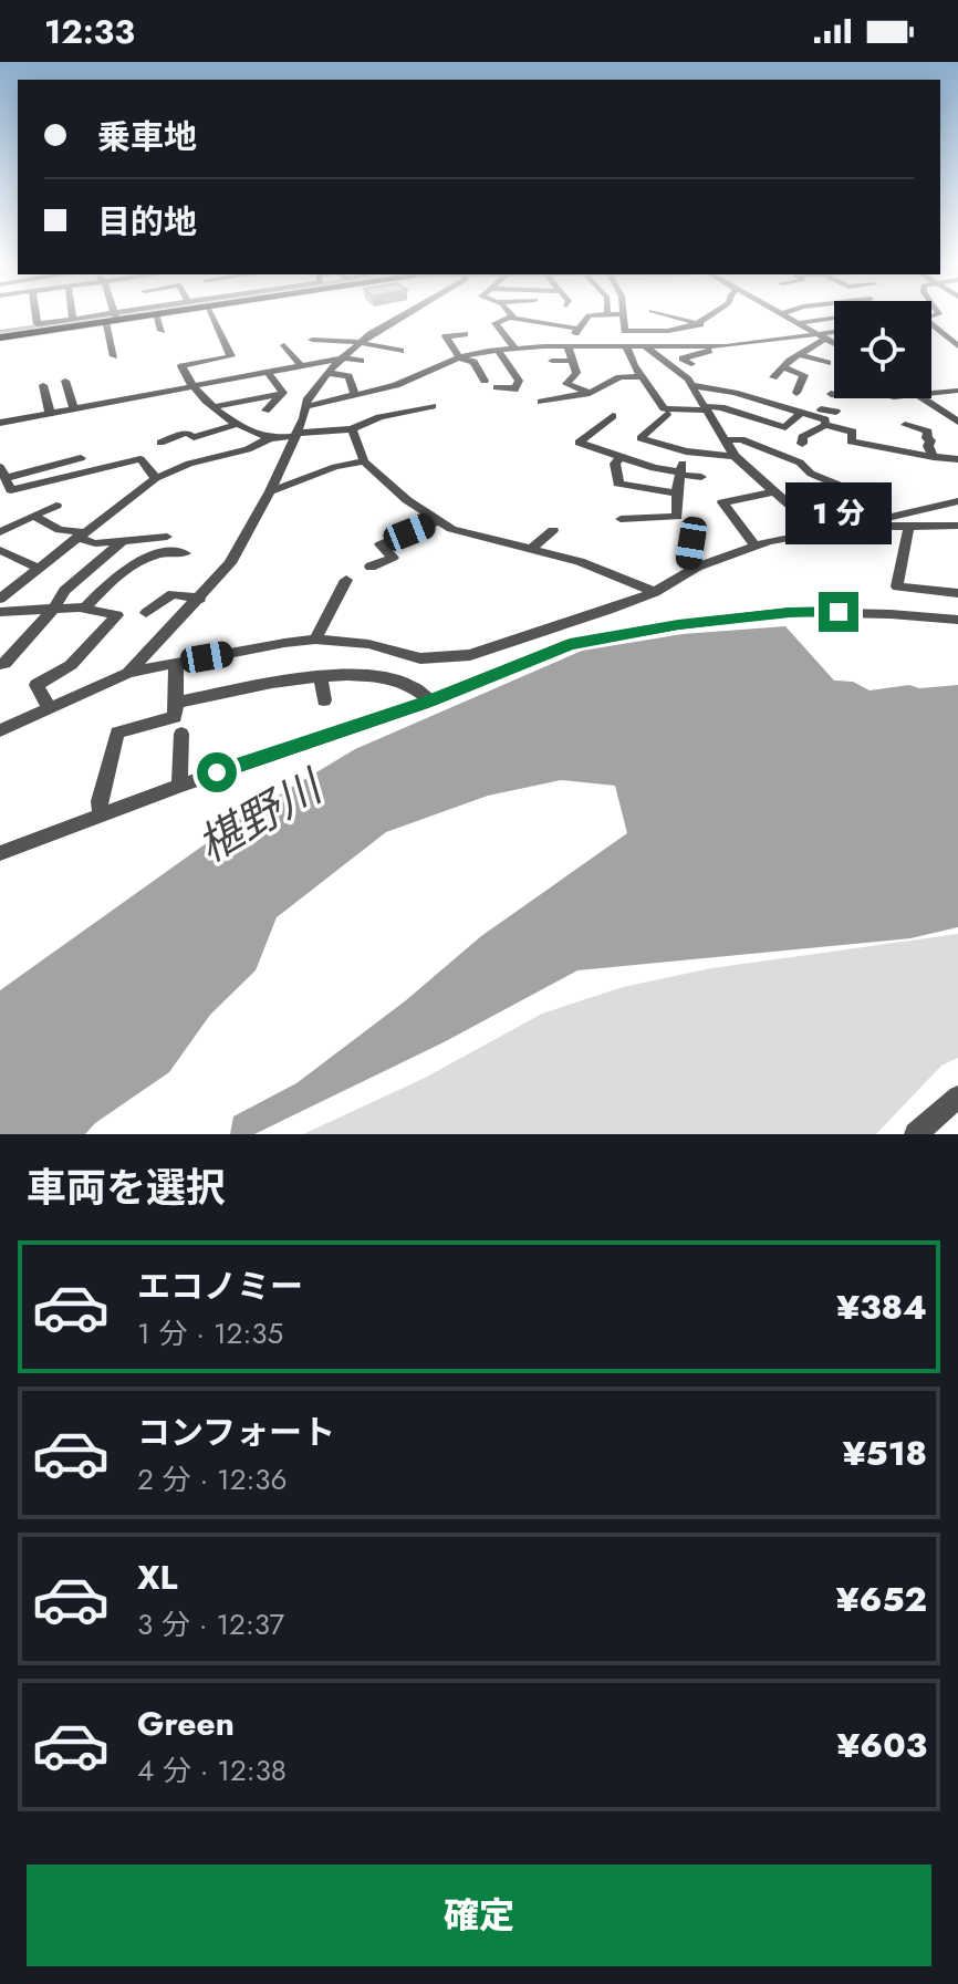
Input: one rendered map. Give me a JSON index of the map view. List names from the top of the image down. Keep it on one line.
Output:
{"water":["椹野川"],"page":{"status":"12:33","banner":["乗車地","目的地"],"bubble":"1 分","heading":"車両を選択","list":[{"name":"エコノミー","note":"1 分 · 12:35","value":"¥384"},{"name":"コンフォート","note":"2 分 · 12:36","value":"¥518"},{"name":"XL","note":"3 分 · 12:37","value":"¥652"},{"name":"Green","note":"4 分 · 12:38","value":"¥603"}],"buttons":"確定"}}
